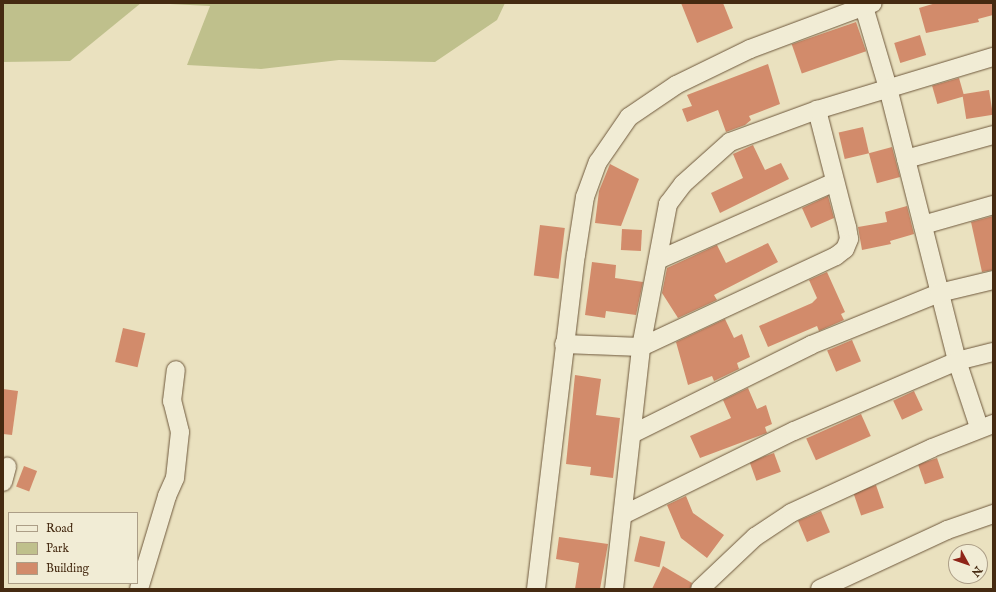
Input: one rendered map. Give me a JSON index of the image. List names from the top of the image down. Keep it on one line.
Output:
{"legend":["Road","Park","Building"],"north":"bottom right"}
